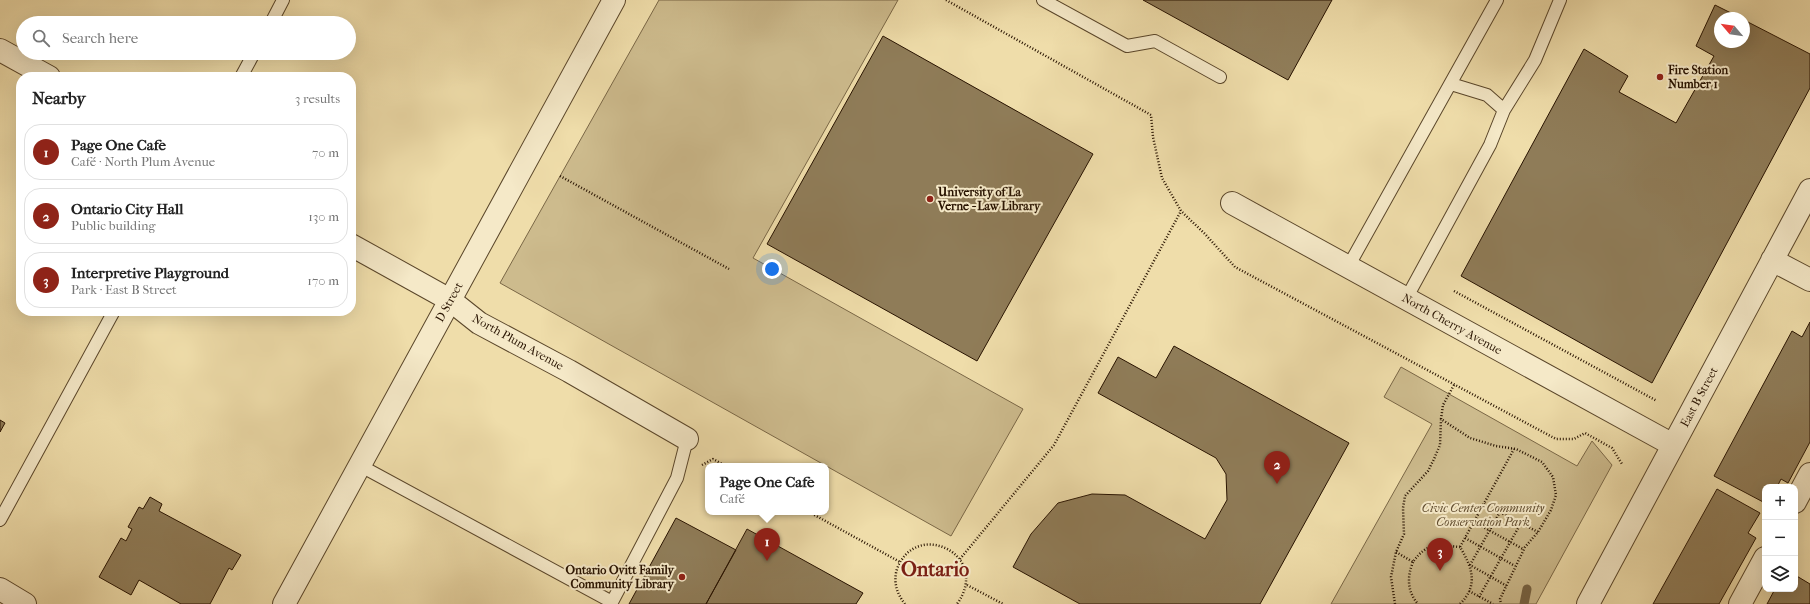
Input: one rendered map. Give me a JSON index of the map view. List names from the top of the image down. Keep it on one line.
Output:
{"streets":{"street":["D Street","North Cherry Avenue","North Plum Avenue","East B Street"]},"crossings":[["D Street","North Plum Avenue"],["North Cherry Avenue","East B Street"]],"districts":["Ontario"],"parks":["Civic Center Community Conservation Park"],"places":["Fire Station Number 1","University of La Verne - Law Library","Ontario Ovitt Family Community Library"],"north":"top left","page":{"search":"Search here","heading":["Nearby","3 results"],"list":[{"mark":"1","name":"Page One Cafe","note":"Café · North Plum Avenue","value":"70 m"},{"mark":"2","name":"Ontario City Hall","note":"Public building","value":"130 m"},{"mark":"3","name":"Interpretive Playground","note":"Park · East B Street","value":"170 m"}],"pins":["2","1","3"],"popup":["Page One Cafe","Café"],"map_buttons":["+","−"]}}
